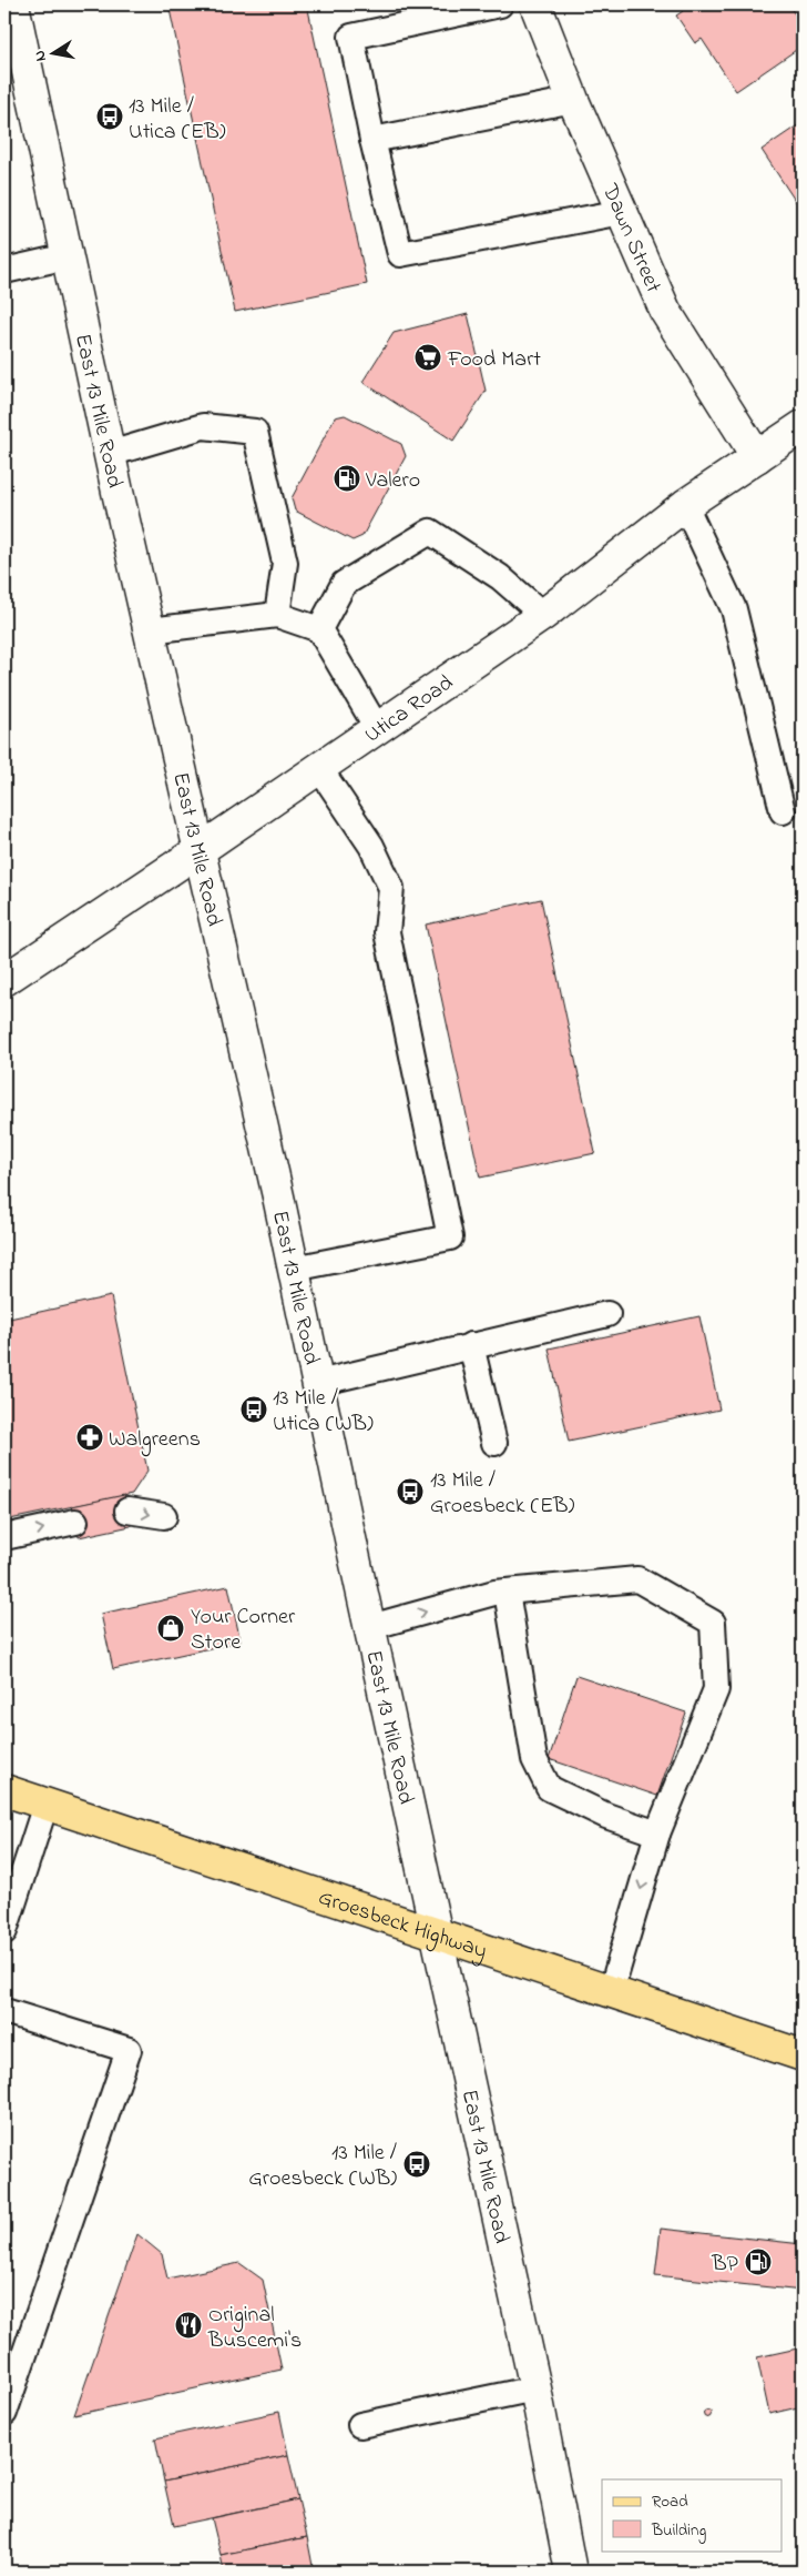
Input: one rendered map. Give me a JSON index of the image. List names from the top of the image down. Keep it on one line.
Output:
{"streets":{"main road":["Dawn Street","East 13 Mile Road","Utica Road","Groesbeck Highway"]},"crossings":[["Dawn Street","Utica Road"],["East 13 Mile Road","Utica Road"],["East 13 Mile Road","Groesbeck Highway"]],"places":{"bus stop":["13 Mile / Utica (EB)","13 Mile / Utica (WB)","13 Mile / Groesbeck (EB)","13 Mile / Groesbeck (WB)"],"supermarket":["Food Mart"],"fuel station":["Valero","BP"],"pharmacy":["Walgreens"],"shop":["Your Corner Store"],"restaurant":["Original Buscemi's"]},"legend":["Road","Building"],"north":"left"}
